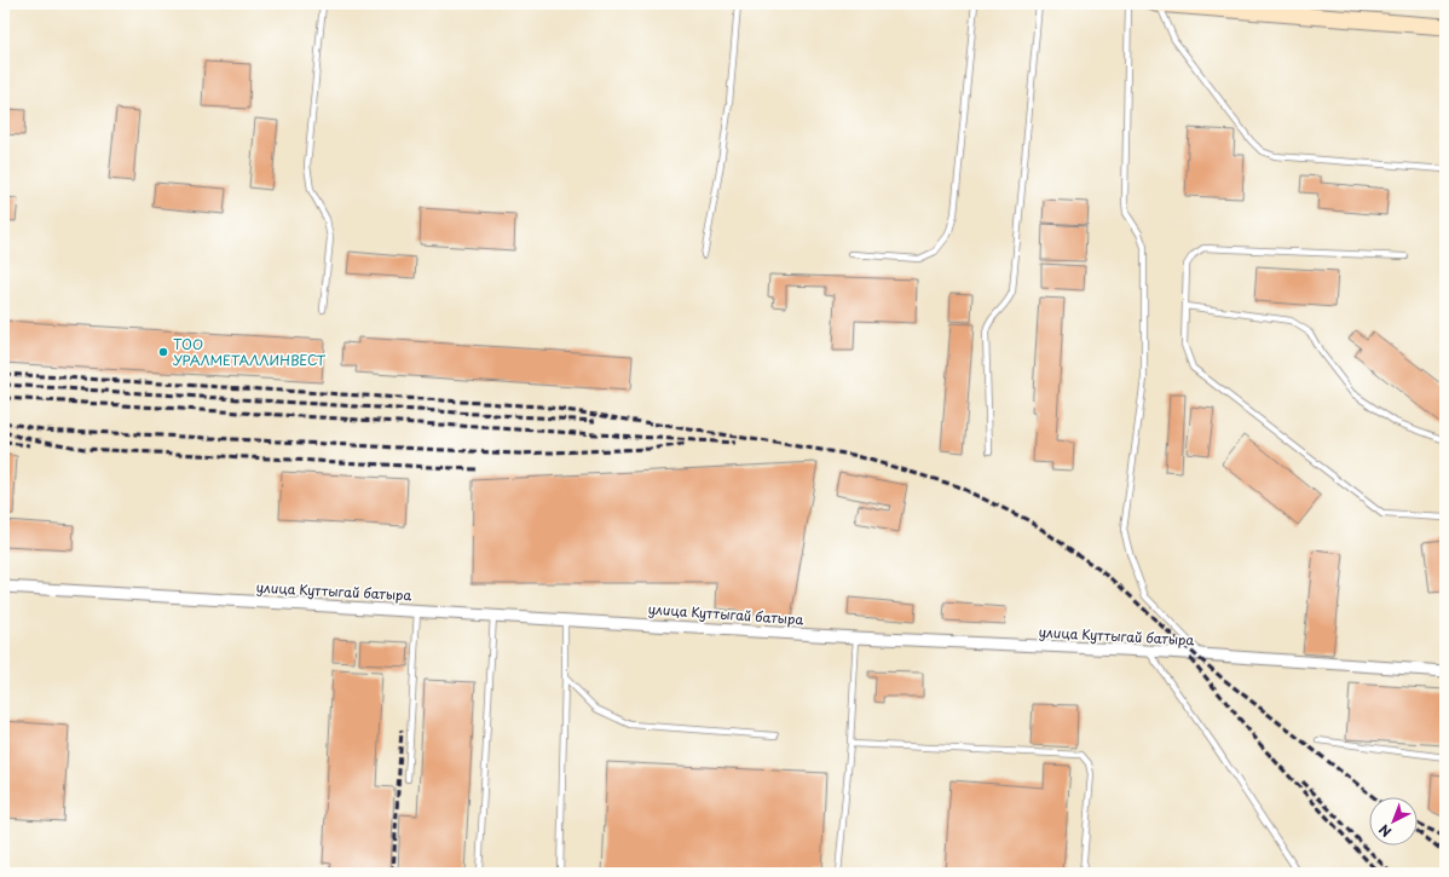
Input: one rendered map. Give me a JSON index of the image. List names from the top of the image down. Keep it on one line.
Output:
{"streets":{"street":["улица Куттыгай батыра"]},"places":["ТОО УРАЛМЕТАЛЛИНВЕСТ"],"north":"bottom left"}
